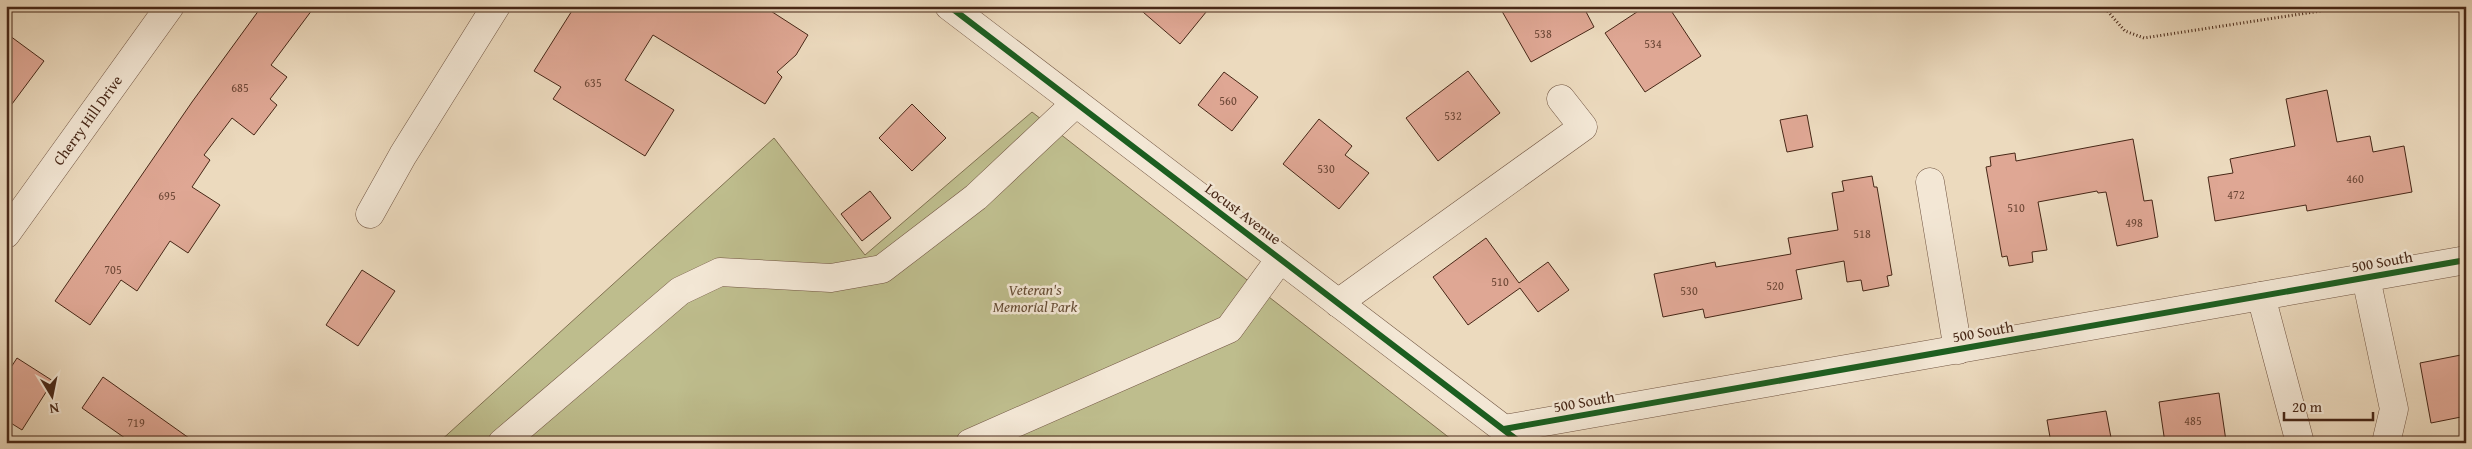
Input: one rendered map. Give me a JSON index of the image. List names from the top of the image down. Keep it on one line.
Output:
{"streets":{"street":["Cherry Hill Drive","Locust Avenue","500 South"]},"crossings":[["Locust Avenue","500 South"]],"parks":["Veteran's Memorial Park"],"house_numbers":["538","534","635","685","560","532","530","460","472","695","510","498","518","705","510","520","530","485","719"],"scale_bar":"20 m","north":"bottom"}
